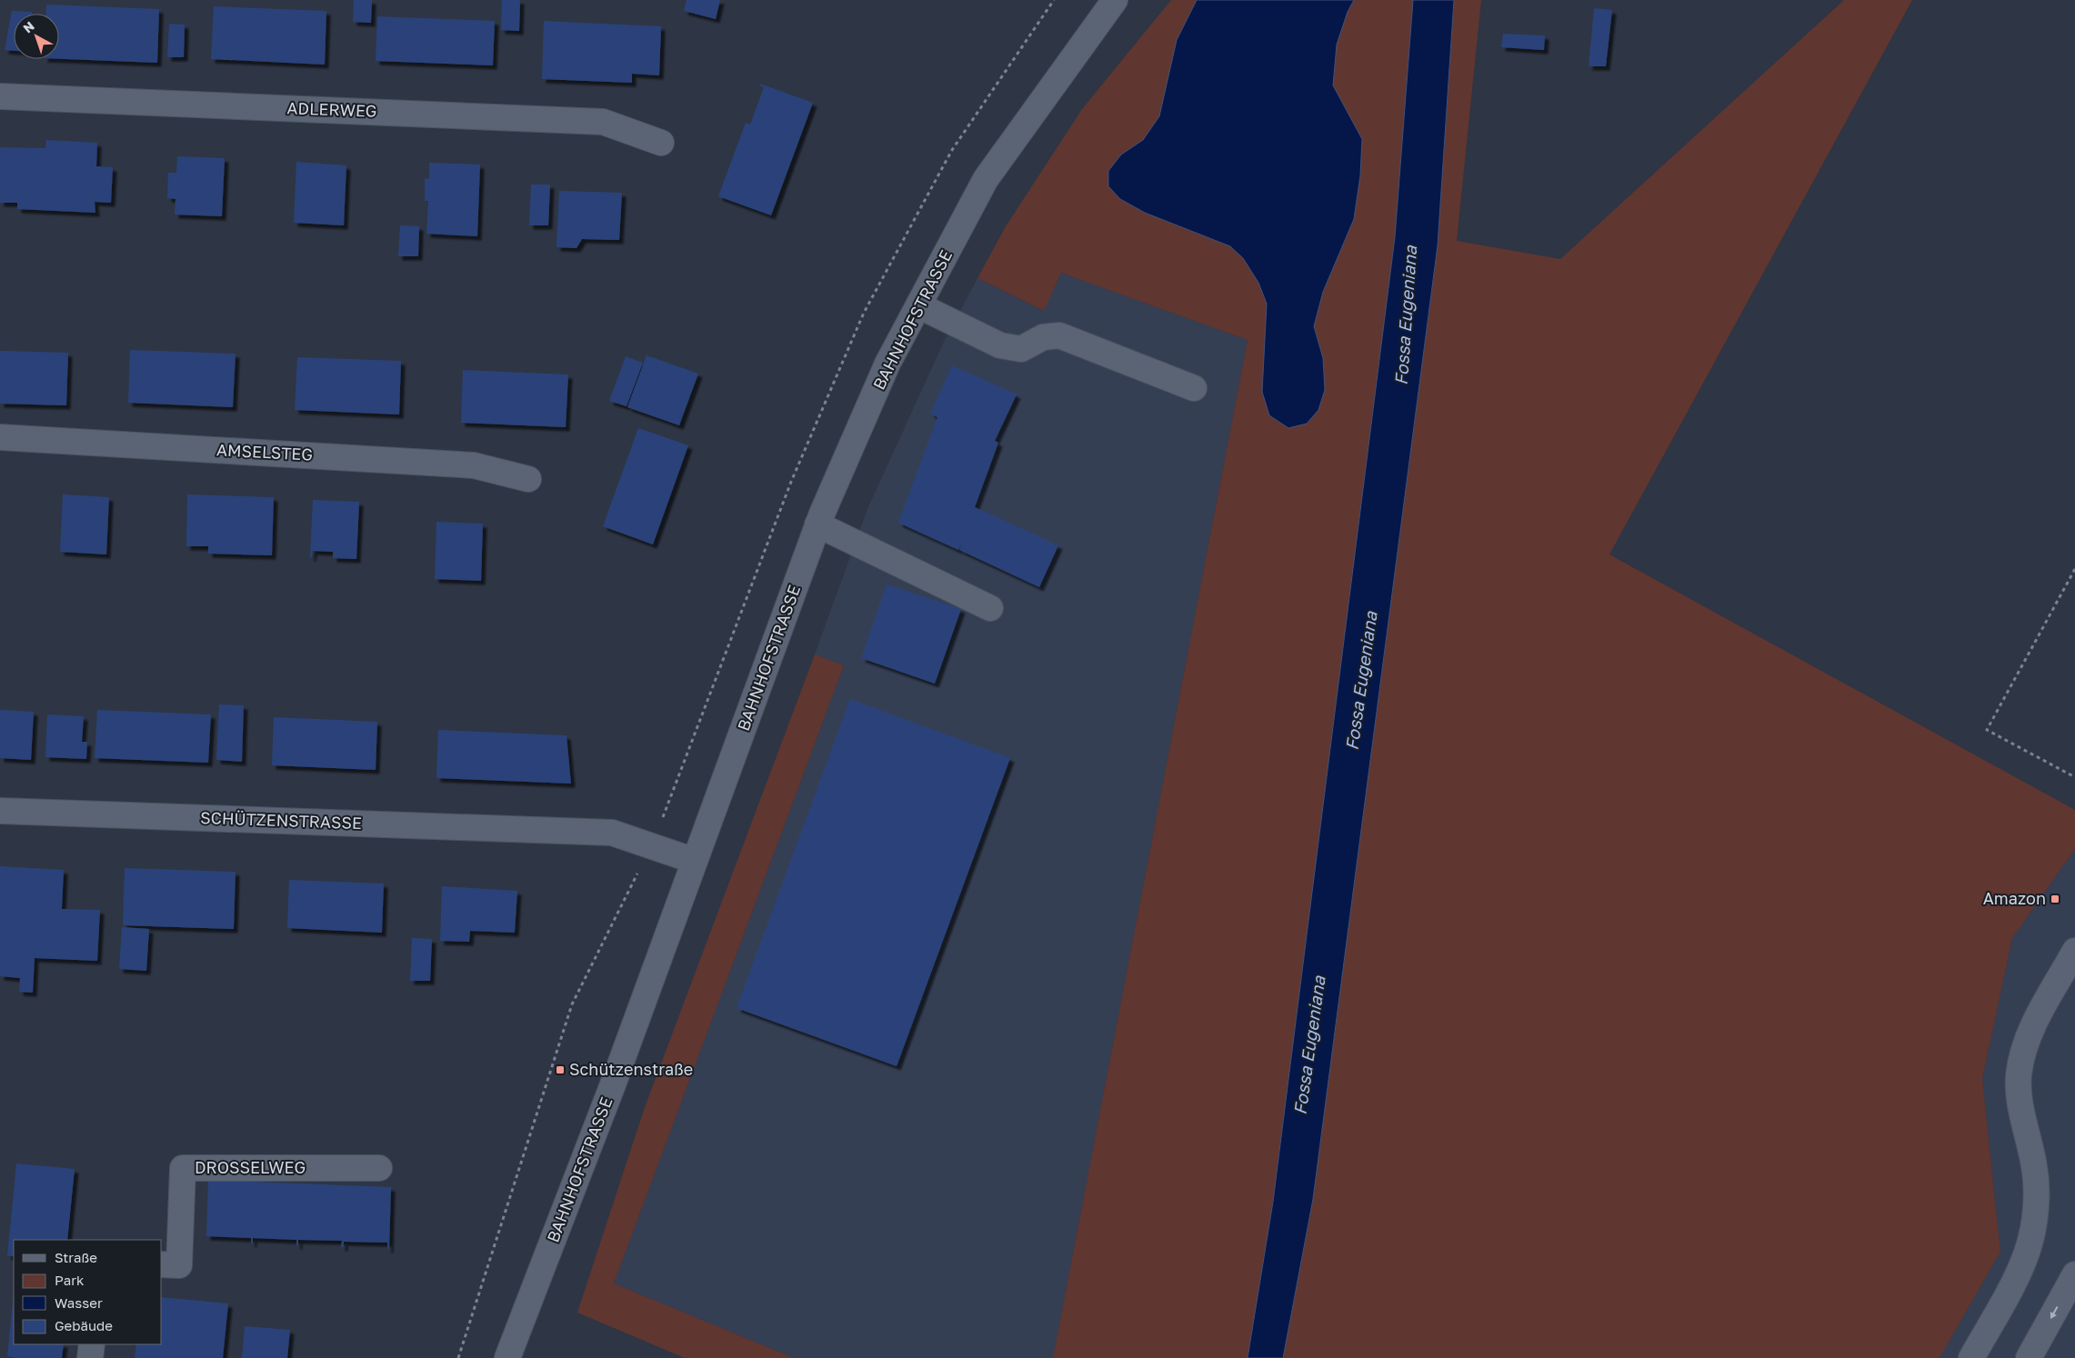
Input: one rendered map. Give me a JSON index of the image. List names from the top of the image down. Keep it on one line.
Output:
{"streets":{"street":["ADLERWEG","BAHNHOFSTRASSE","AMSELSTEG","SCHÜTZENSTRASSE","DROSSELWEG"]},"crossings":[["BAHNHOFSTRASSE","SCHÜTZENSTRASSE"]],"water":["Fossa Eugeniana"],"places":{"transit":["Amazon","Schützenstraße"]},"legend":["Straße","Park","Wasser","Gebäude"],"north":"top left"}
